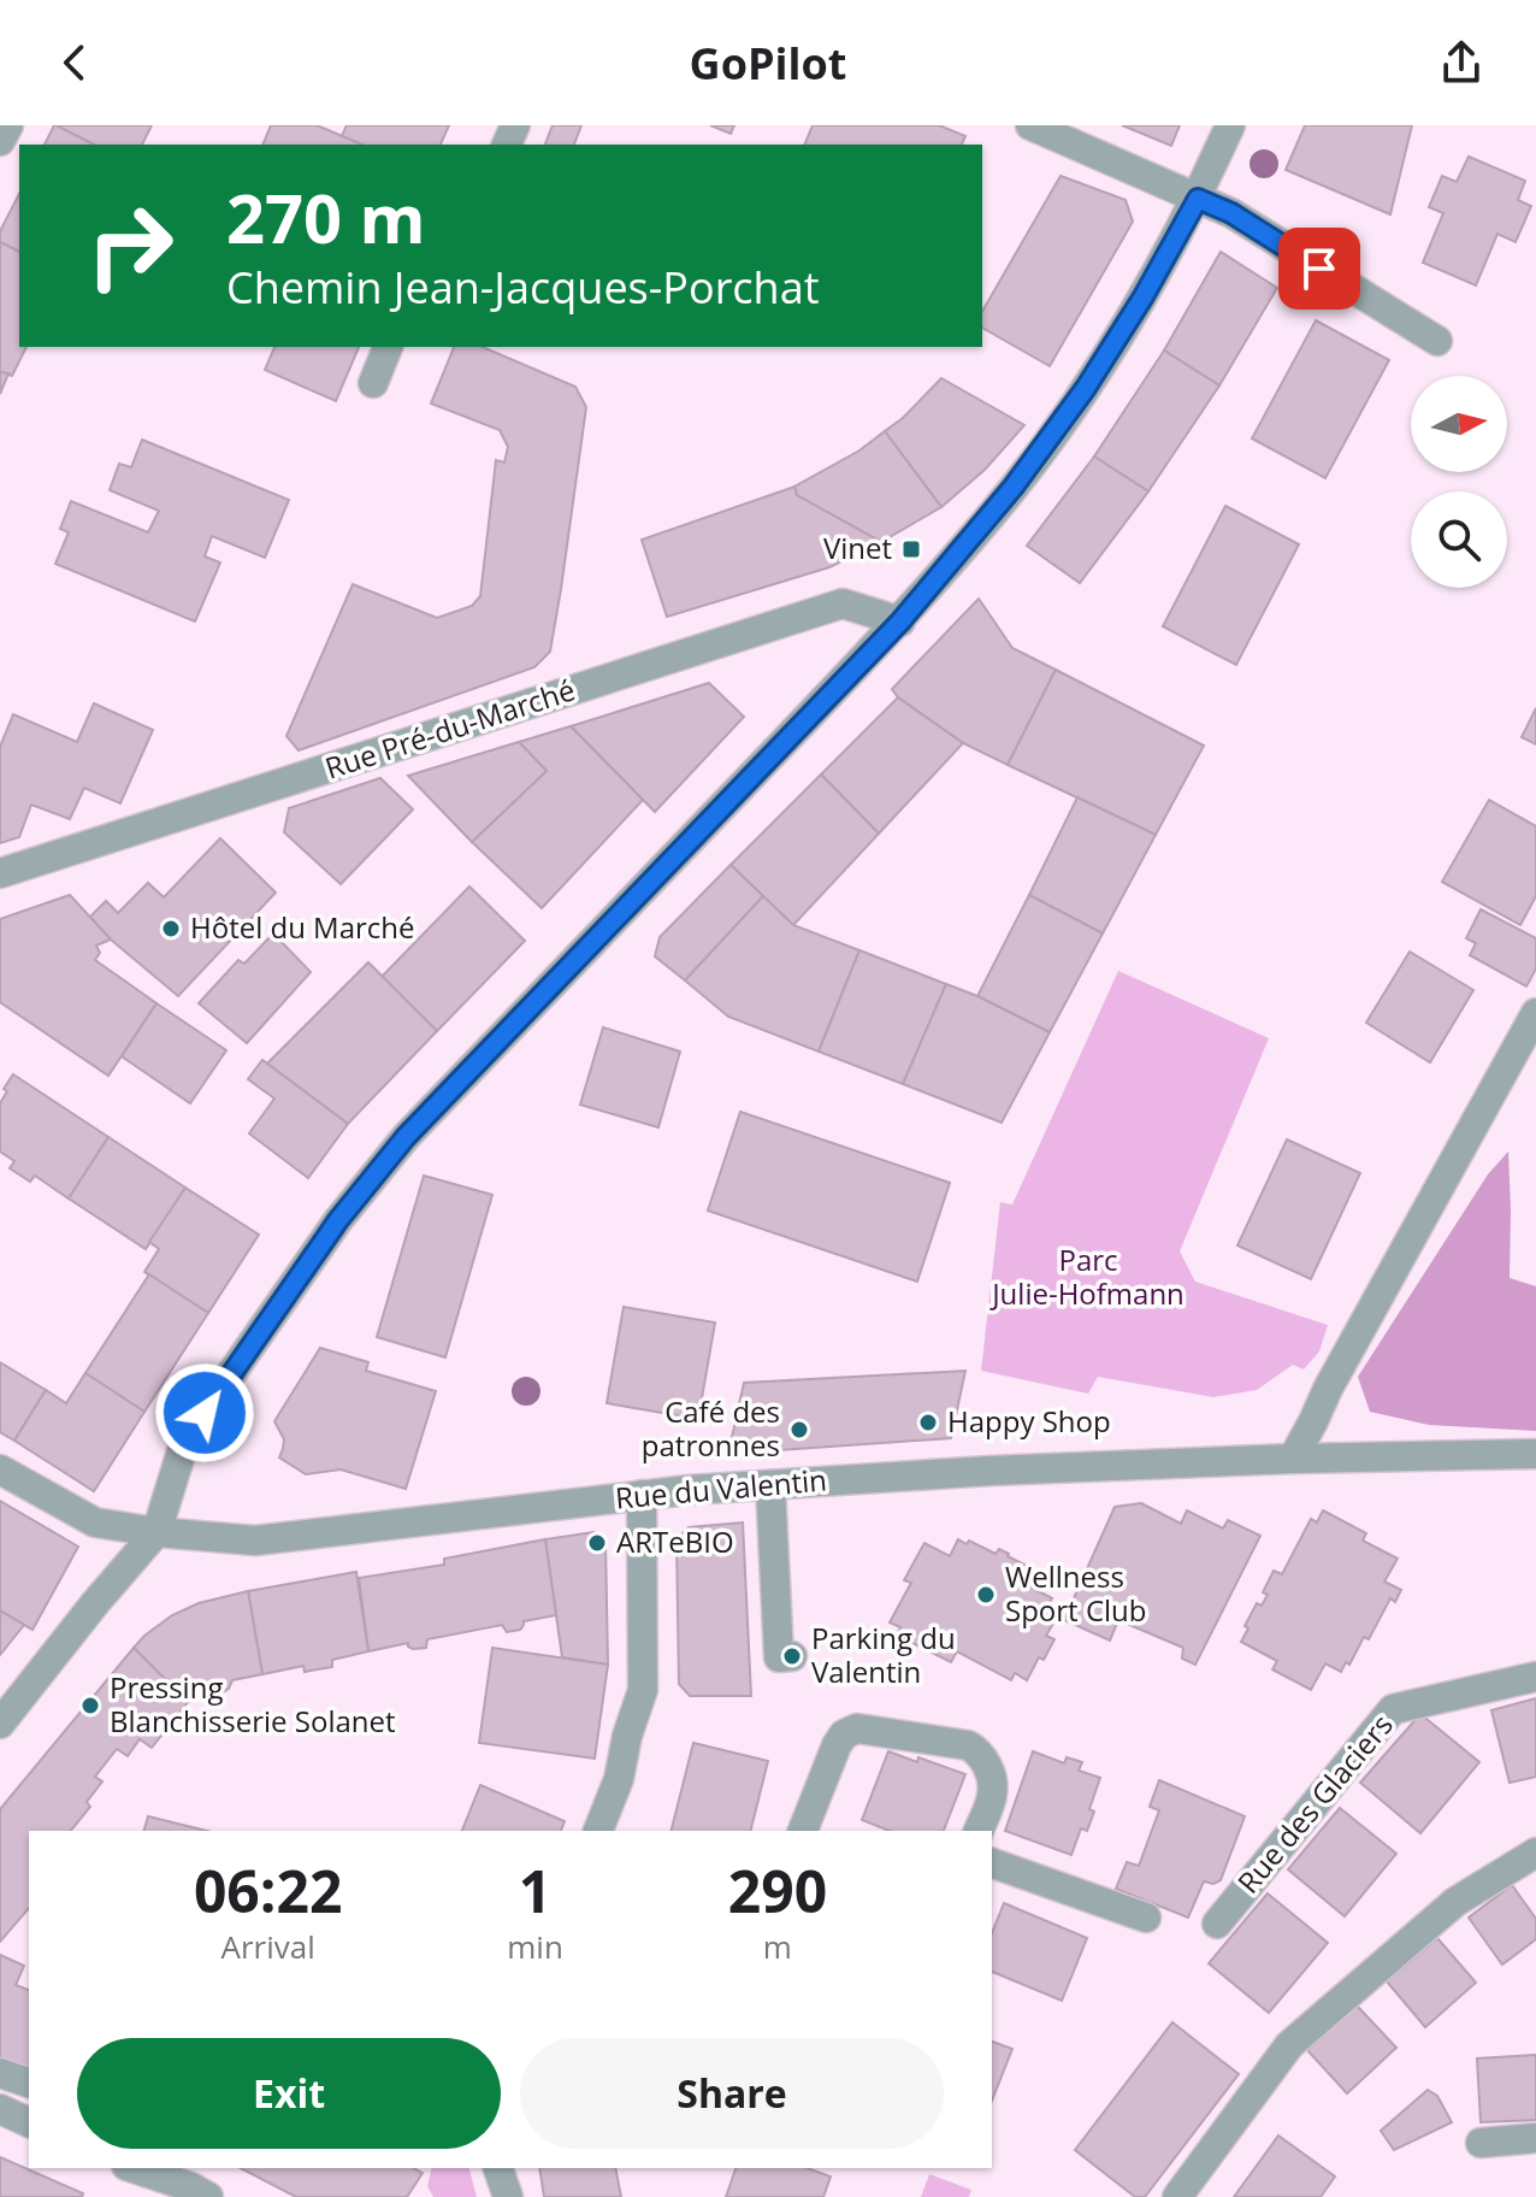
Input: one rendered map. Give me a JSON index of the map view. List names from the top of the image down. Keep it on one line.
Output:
{"streets":{"street":["Rue Pré-du-Marché","Rue du Valentin","Rue des Glaciers"]},"parks":["Parc Julie-Hofmann"],"places":{"transit":["Vinet"],"other":["Hôtel du Marché","Happy Shop","Café des patronnes","ARTeBIO","Wellness Sport Club","Parking du Valentin","Pressing Blanchisserie Solanet"]},"north":"right","page":{"header":"GoPilot","turn":["270 m","Chemin Jean-Jacques-Porchat"],"eta":["06:22","Arrival","1","min","290","m"],"buttons":["Exit","Share"]}}
